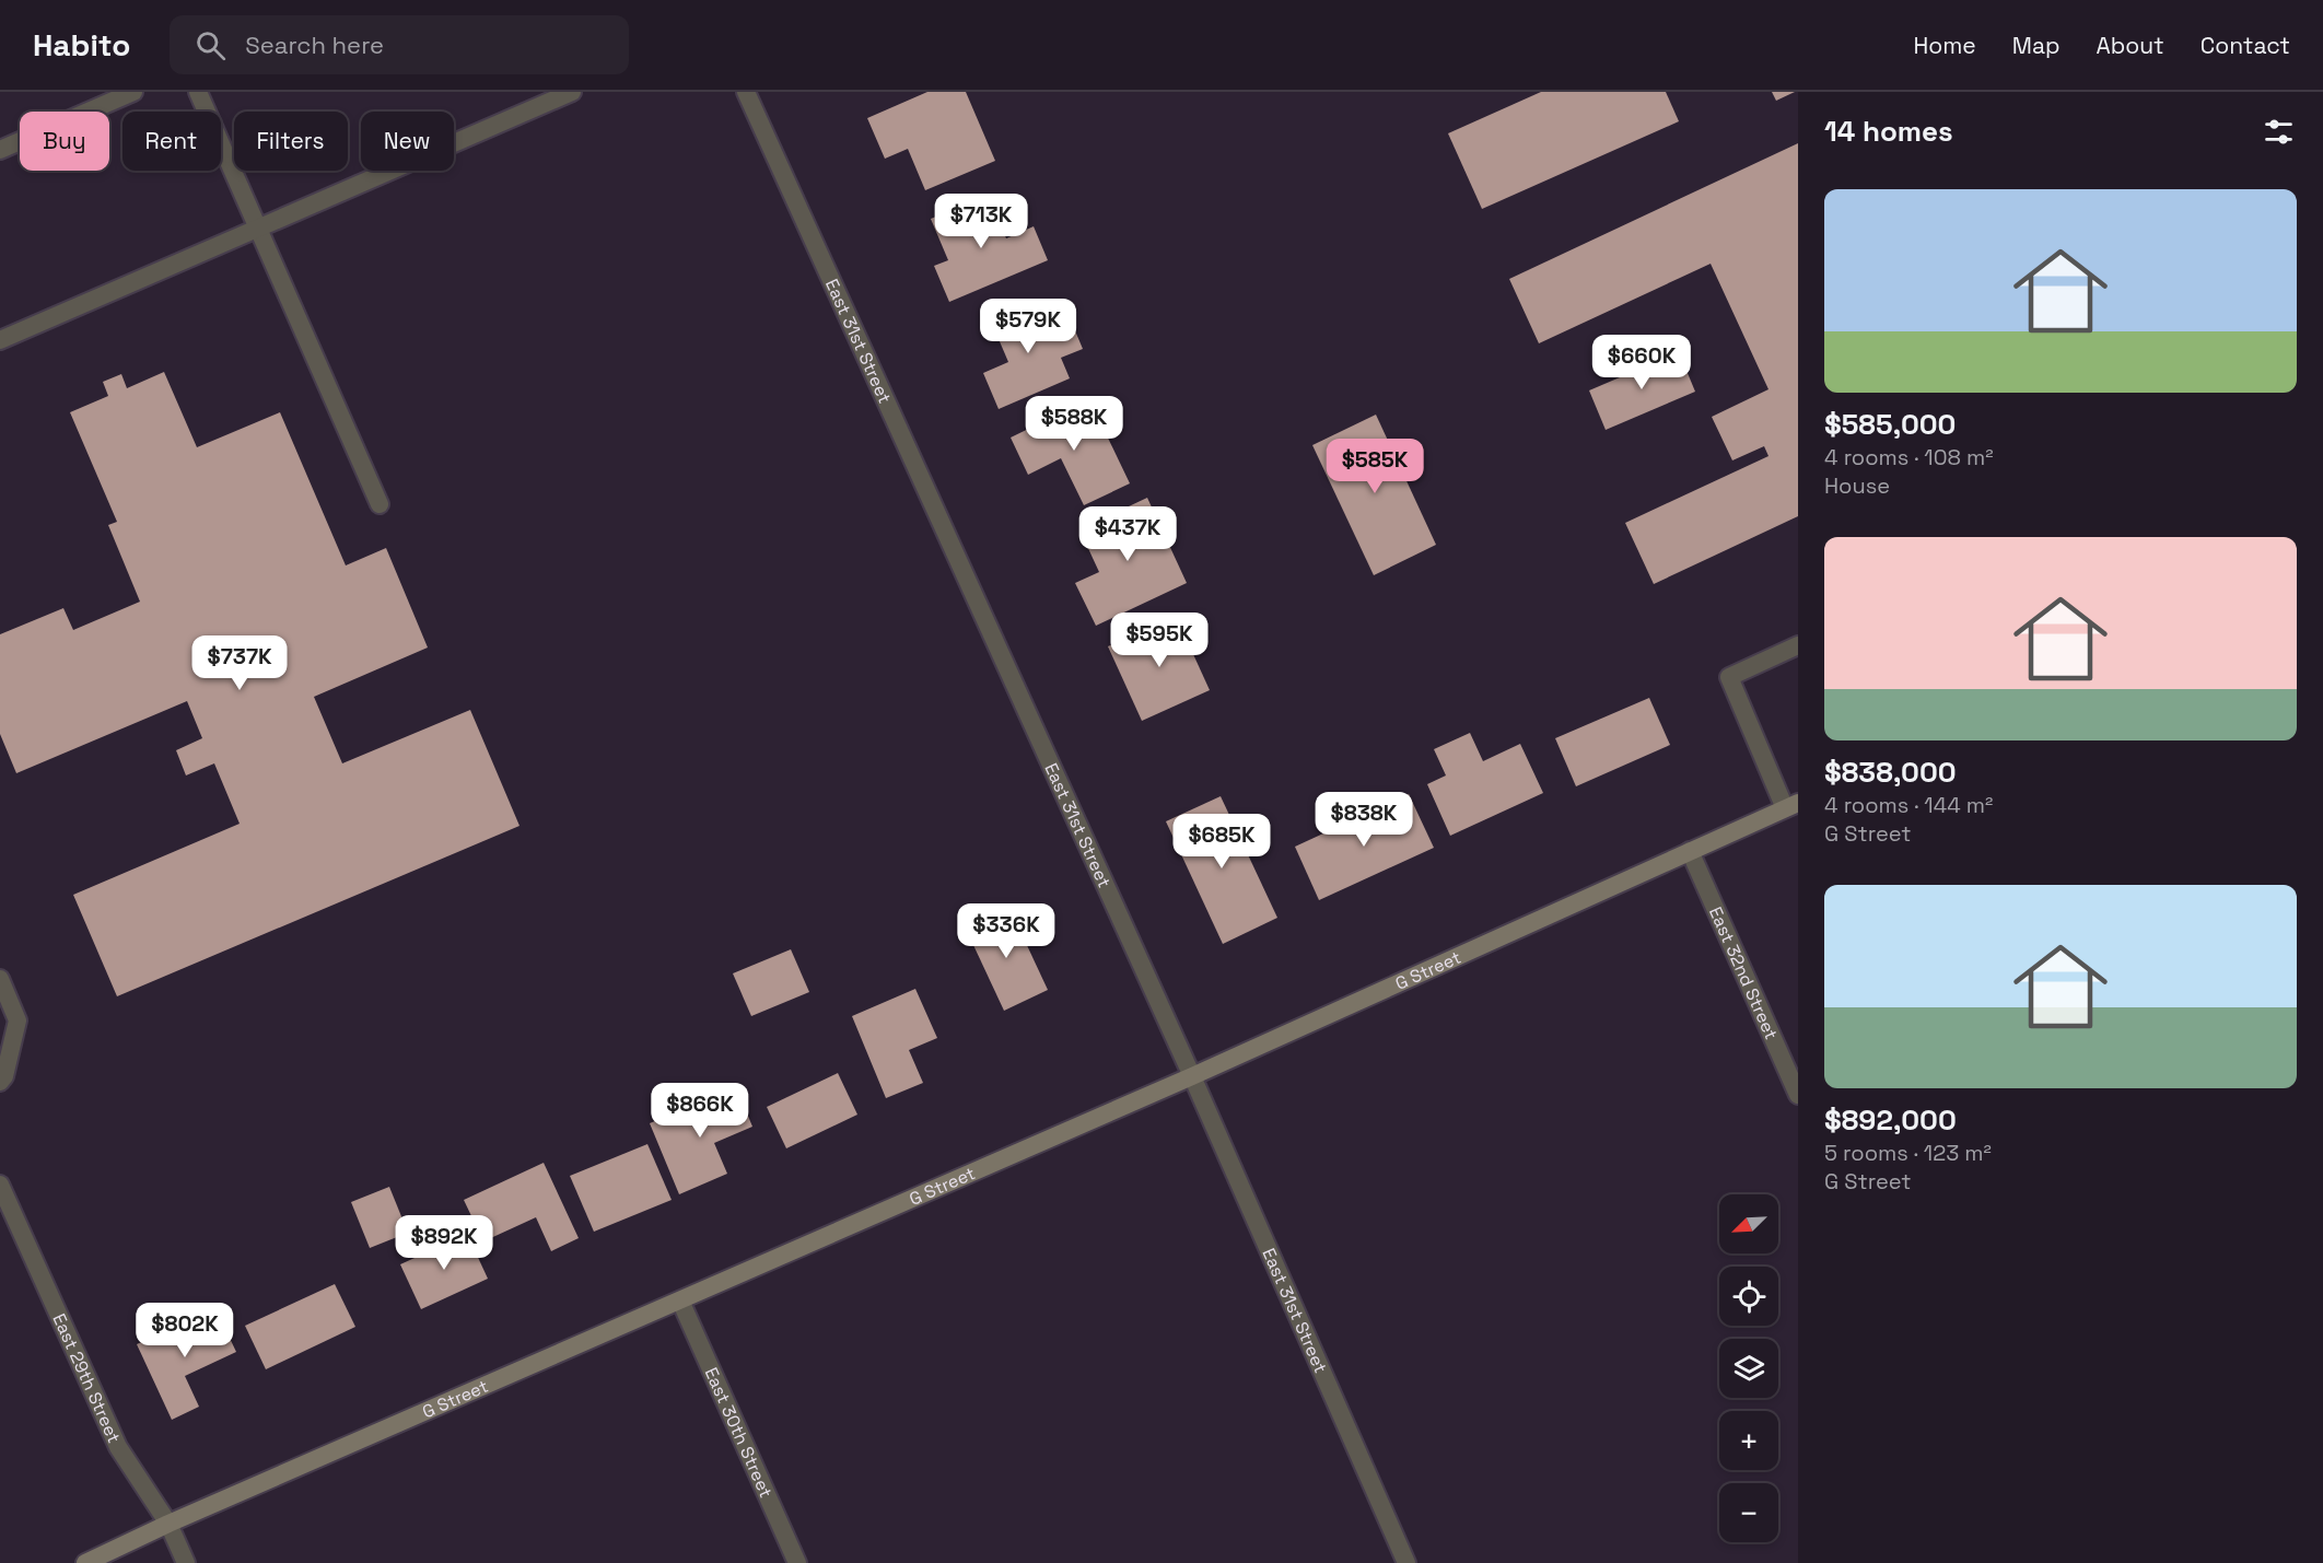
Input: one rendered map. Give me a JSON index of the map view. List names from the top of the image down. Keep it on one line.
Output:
{"streets":{"main road":["G Street"],"street":["East 31st Street","East 32nd Street","East 29th Street","East 30th Street"]},"crossings":[["East 31st Street","G Street"],["G Street","East 32nd Street"],["G Street","East 29th Street"],["G Street","East 30th Street"]],"north":"bottom left","page":{"header":"Habito","search":"Search here","nav":["Home","Map","About","Contact"],"heading":"14 homes","chip":["Buy","Rent","Filters","New"],"list":[{"name":"$585,000","note":"4 rooms · 108 m² · House"},{"name":"$838,000","note":"4 rooms · 144 m² · G Street"},{"name":"$892,000","note":"5 rooms · 123 m² · G Street"}],"price":["$713K","$579K","$660K","$588K","$585K","$437K","$595K","$737K","$838K","$685K","$336K","$866K","$892K","$802K"],"map_buttons":["+","−"]}}
